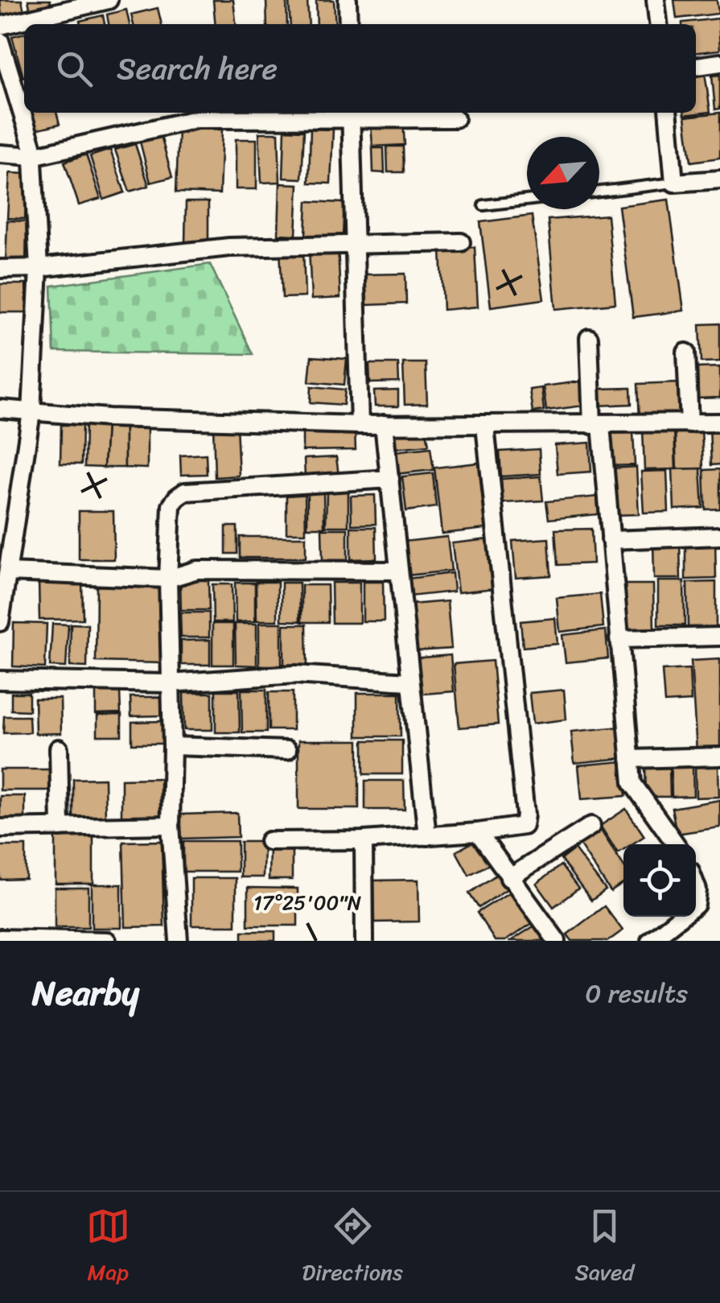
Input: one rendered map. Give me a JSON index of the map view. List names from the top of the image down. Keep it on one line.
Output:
{"north":"bottom left","page":{"search":"Search here","heading":["Nearby","0 results"],"nav":["Map","Directions","Saved"]},"coordinates":["17°25'00\"N"]}
